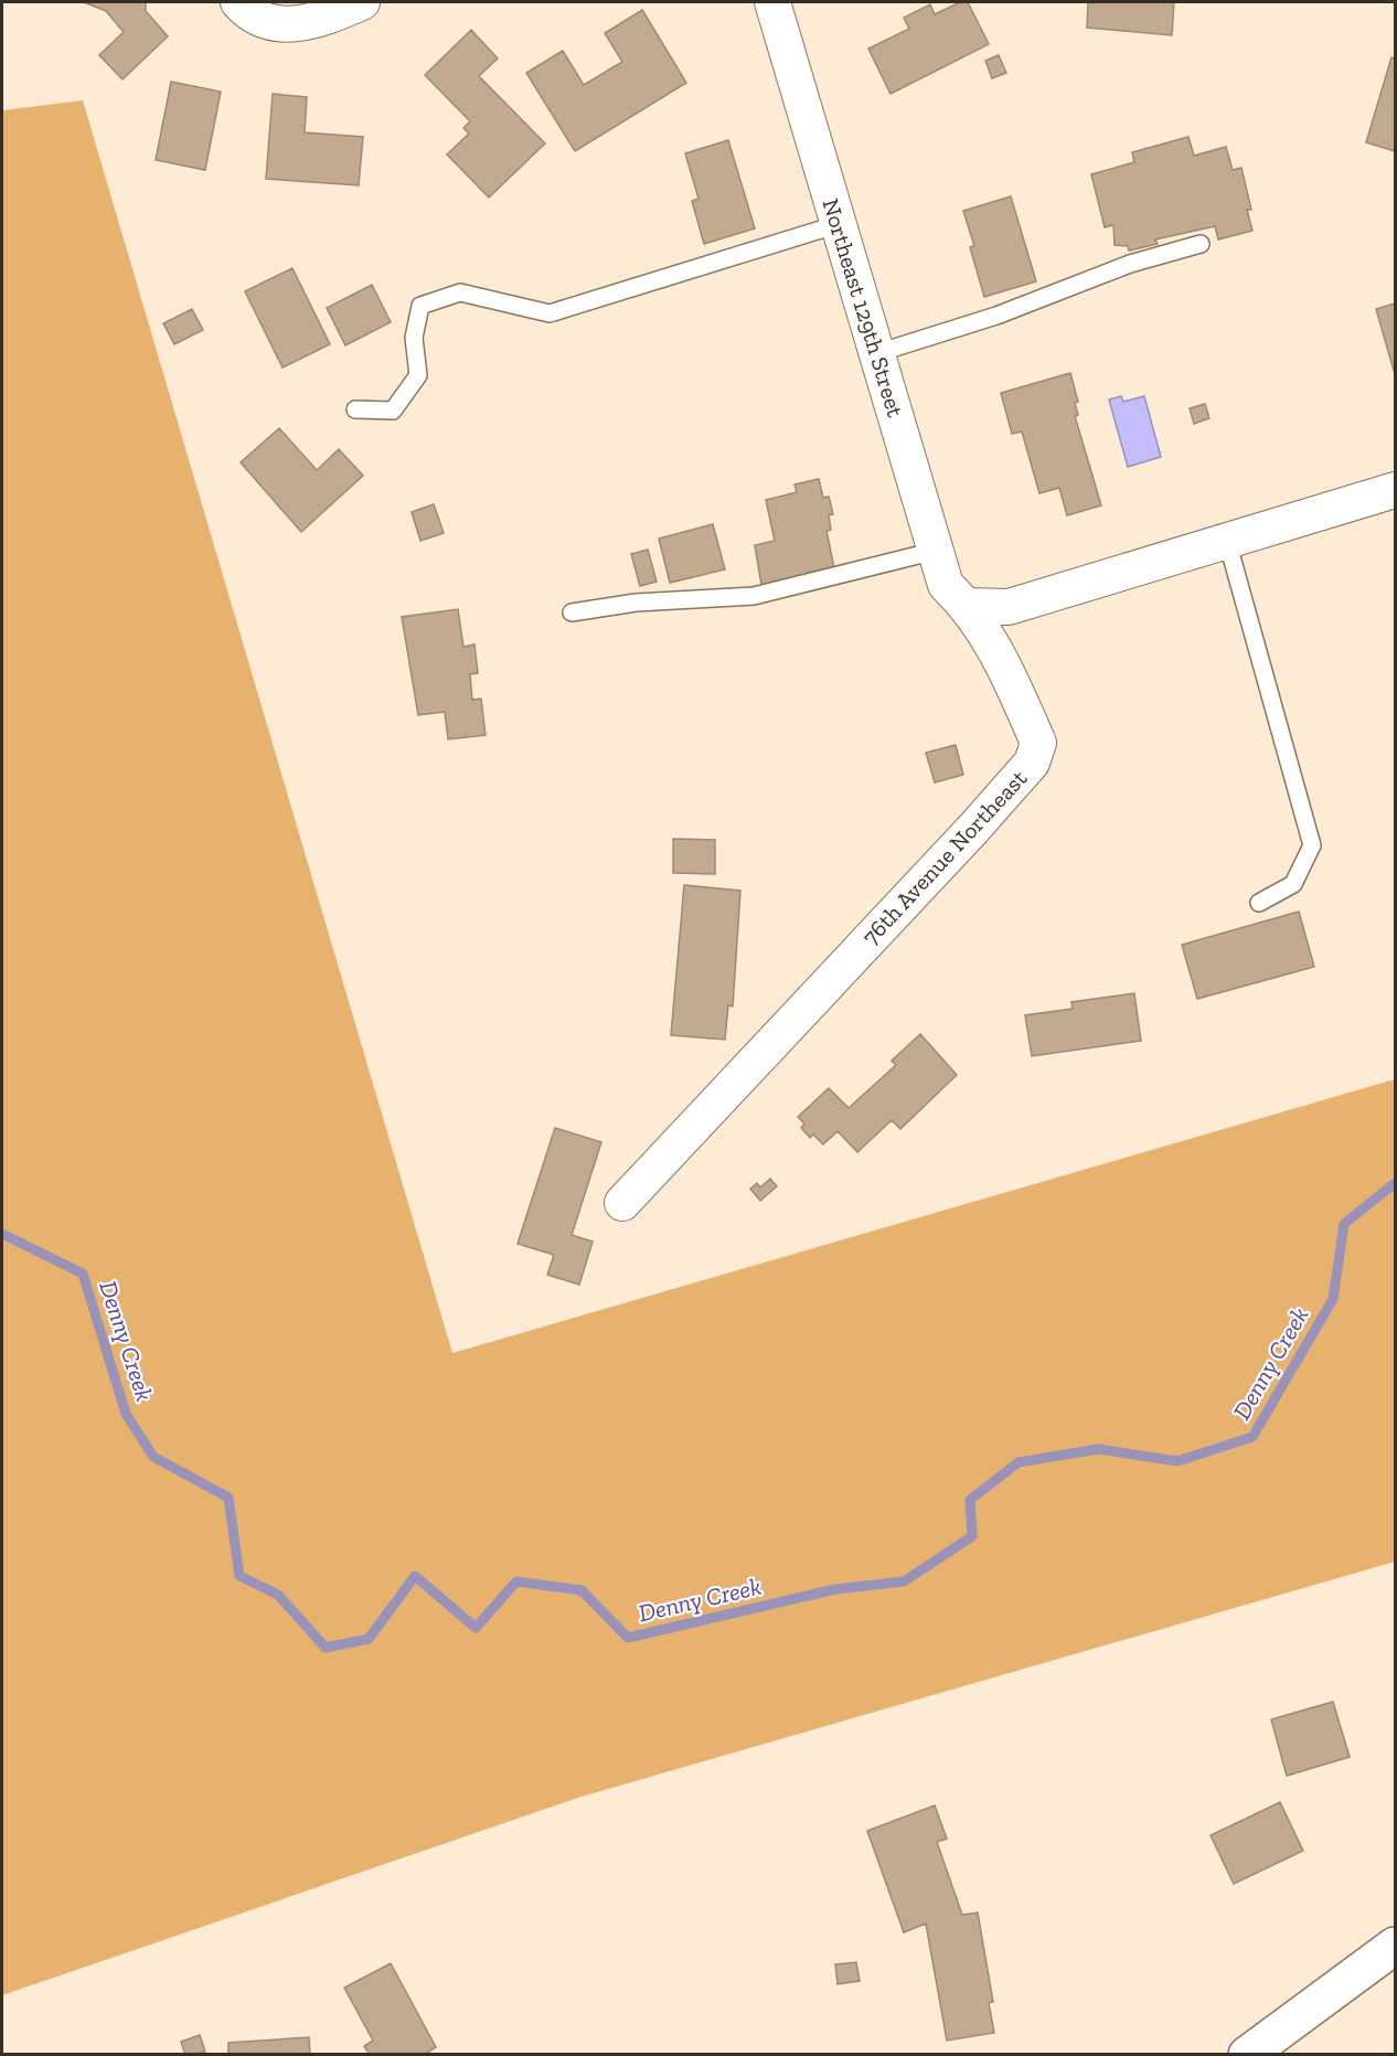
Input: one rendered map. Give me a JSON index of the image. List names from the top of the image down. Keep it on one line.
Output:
{"streets":{"street":["Northeast 129th Street","76th Avenue Northeast"]},"crossings":[["Northeast 129th Street","76th Avenue Northeast"]],"water":["Denny Creek"]}
